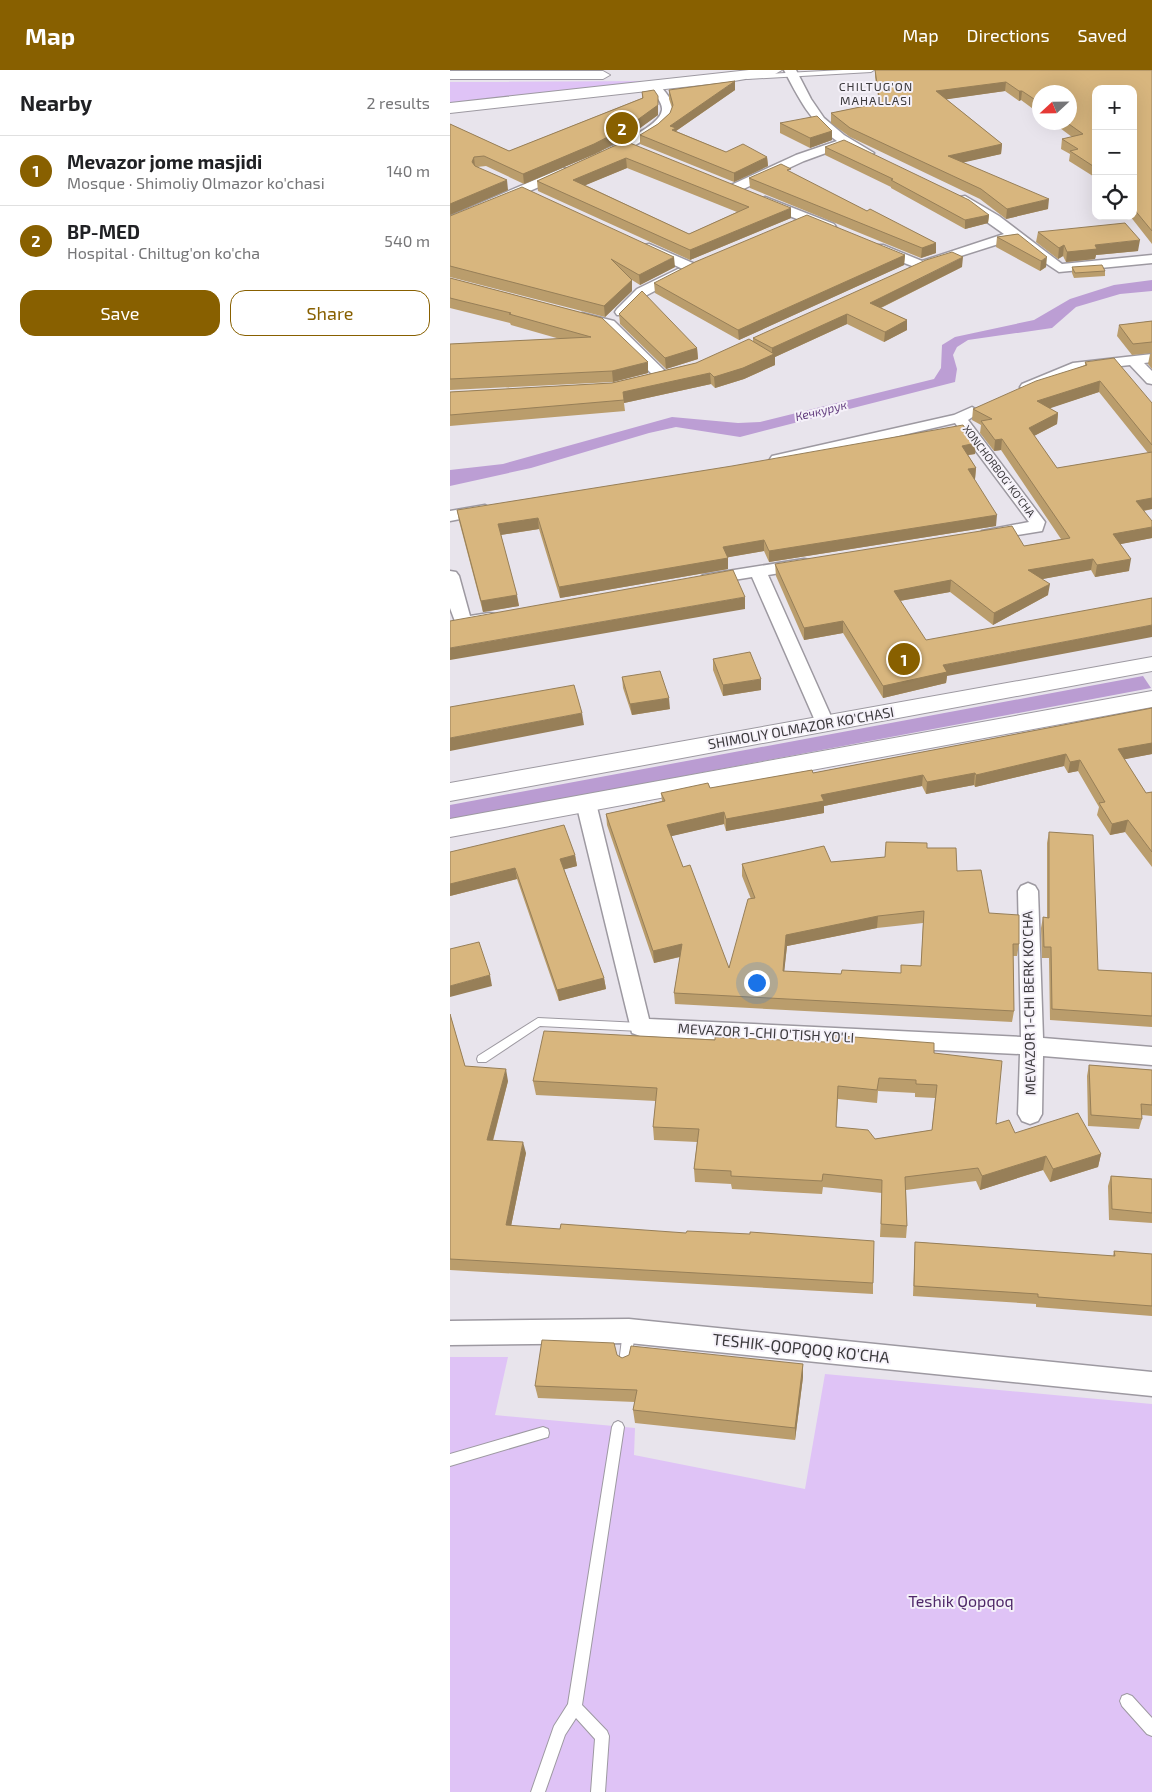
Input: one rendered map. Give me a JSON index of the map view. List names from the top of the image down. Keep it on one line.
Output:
{"streets":{"main road":["SHIMOLIY OLMAZOR KO'CHASI"],"street":["XONCHORBOG' KO'CHA","MEVAZOR 1-CHI BERK KO'CHA","MEVAZOR 1-CHI O'TISH YO'LI","TESHIK-QOPQOQ KO'CHA"]},"crossings":[["MEVAZOR 1-CHI BERK KO'CHA","MEVAZOR 1-CHI O'TISH YO'LI"]],"districts":["CHILTUG'ON MAHALLASI"],"water":["Кечкурук"],"parks":["Teshik Qopqoq"],"north":"left","page":{"header":"Map","nav":["Map","Directions","Saved"],"heading":["Nearby","2 results"],"map_buttons":["+","−"],"pins":["2","1"],"list":[{"mark":"1","name":"Mevazor jome masjidi","note":"Mosque · Shimoliy Olmazor ko'chasi","value":"140 m"},{"mark":"2","name":"BP-MED","note":"Hospital · Chiltug'on ko'cha","value":"540 m"}],"buttons":["Save","Share"]}}
